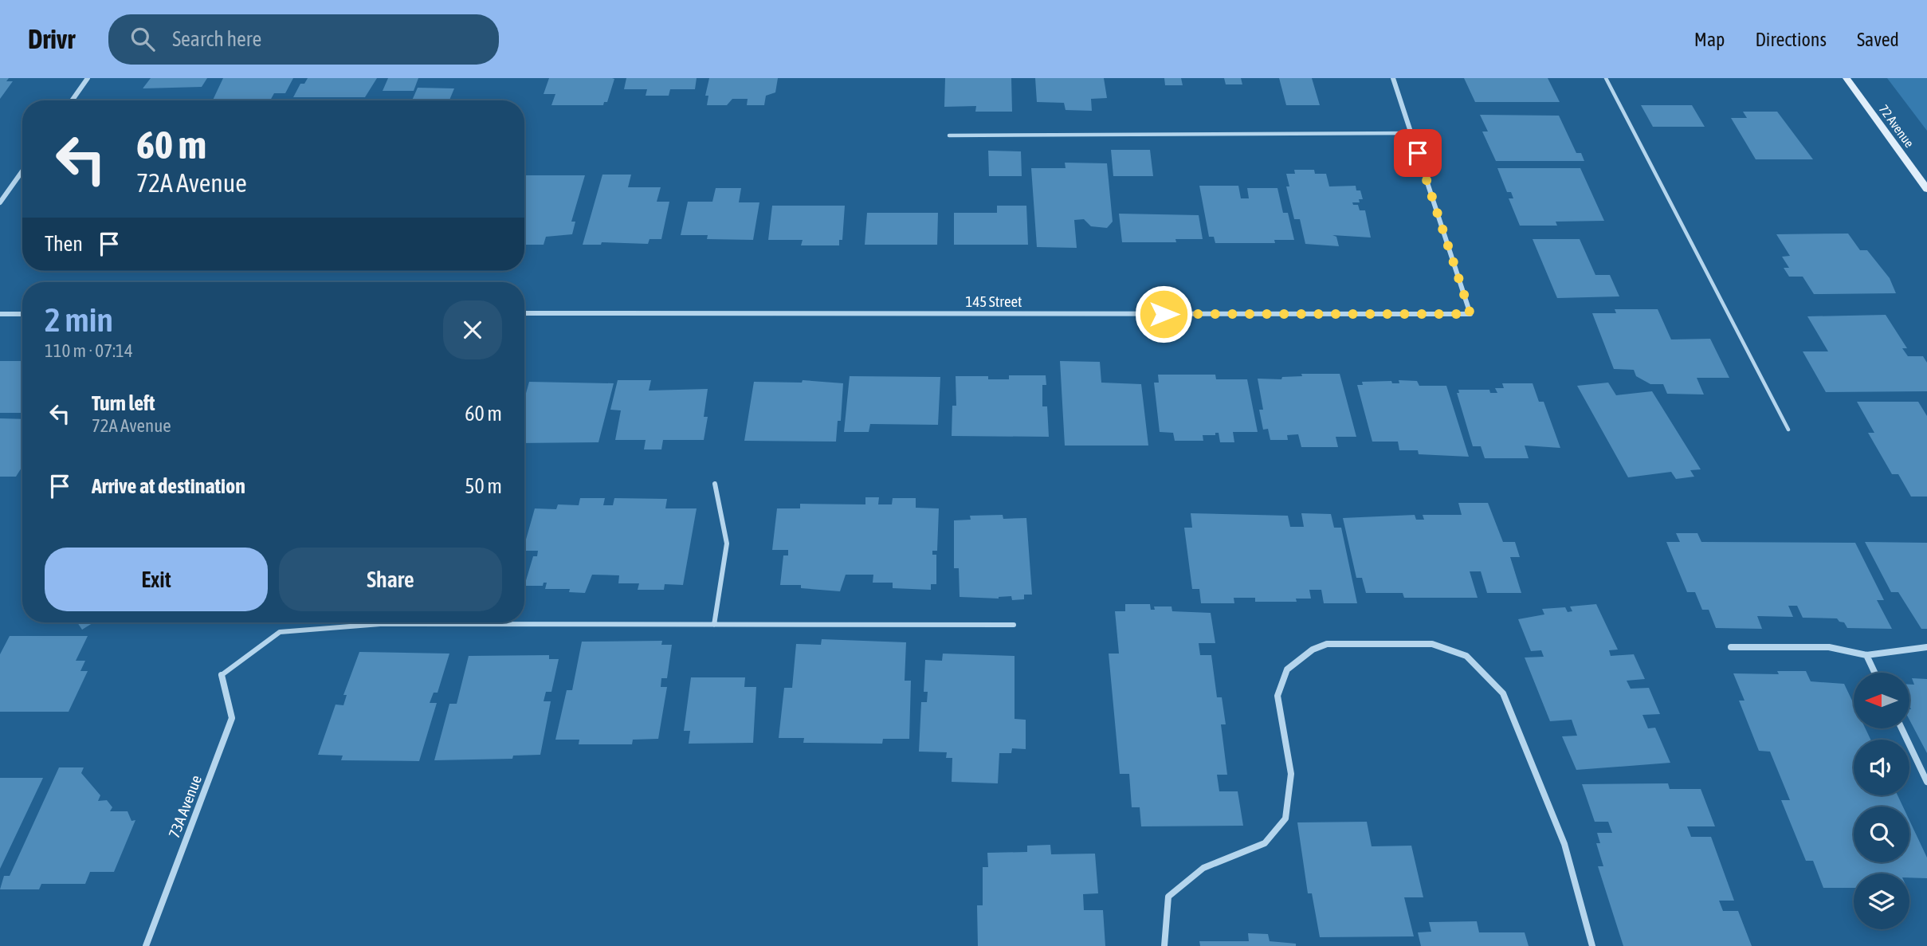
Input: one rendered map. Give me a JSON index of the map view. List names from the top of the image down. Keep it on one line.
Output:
{"streets":{"main road":["72 Avenue"],"street":["145 Street","73A Avenue"]},"north":"left","page":{"header":"Drivr","search":"Search here","nav":["Map","Directions","Saved"],"turn":["60 m","72A Avenue"],"then":"Then","heading":["2 min","110 m · 07:14"],"list":[{"name":"Turn left","note":"72A Avenue","value":"60 m"},{"name":"Arrive at destination","value":"50 m"}],"buttons":["Exit","Share"]}}
